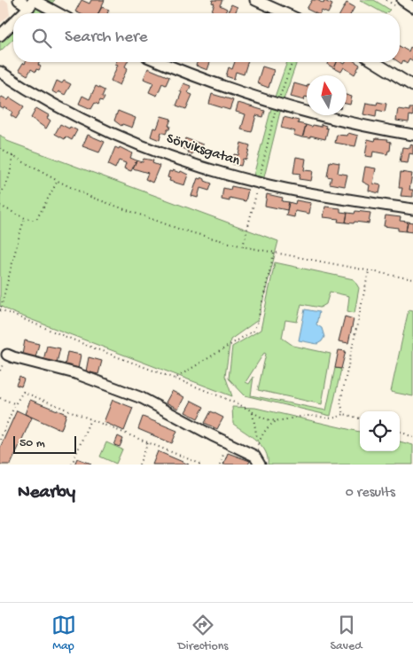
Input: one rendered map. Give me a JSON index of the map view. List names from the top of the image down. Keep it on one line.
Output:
{"streets":{"street":["Sörviksgatan"]},"scale_bar":"50 m","north":"top","page":{"search":"Search here","scale":"50 m","heading":["Nearby","0 results"],"nav":["Map","Directions","Saved"]}}
